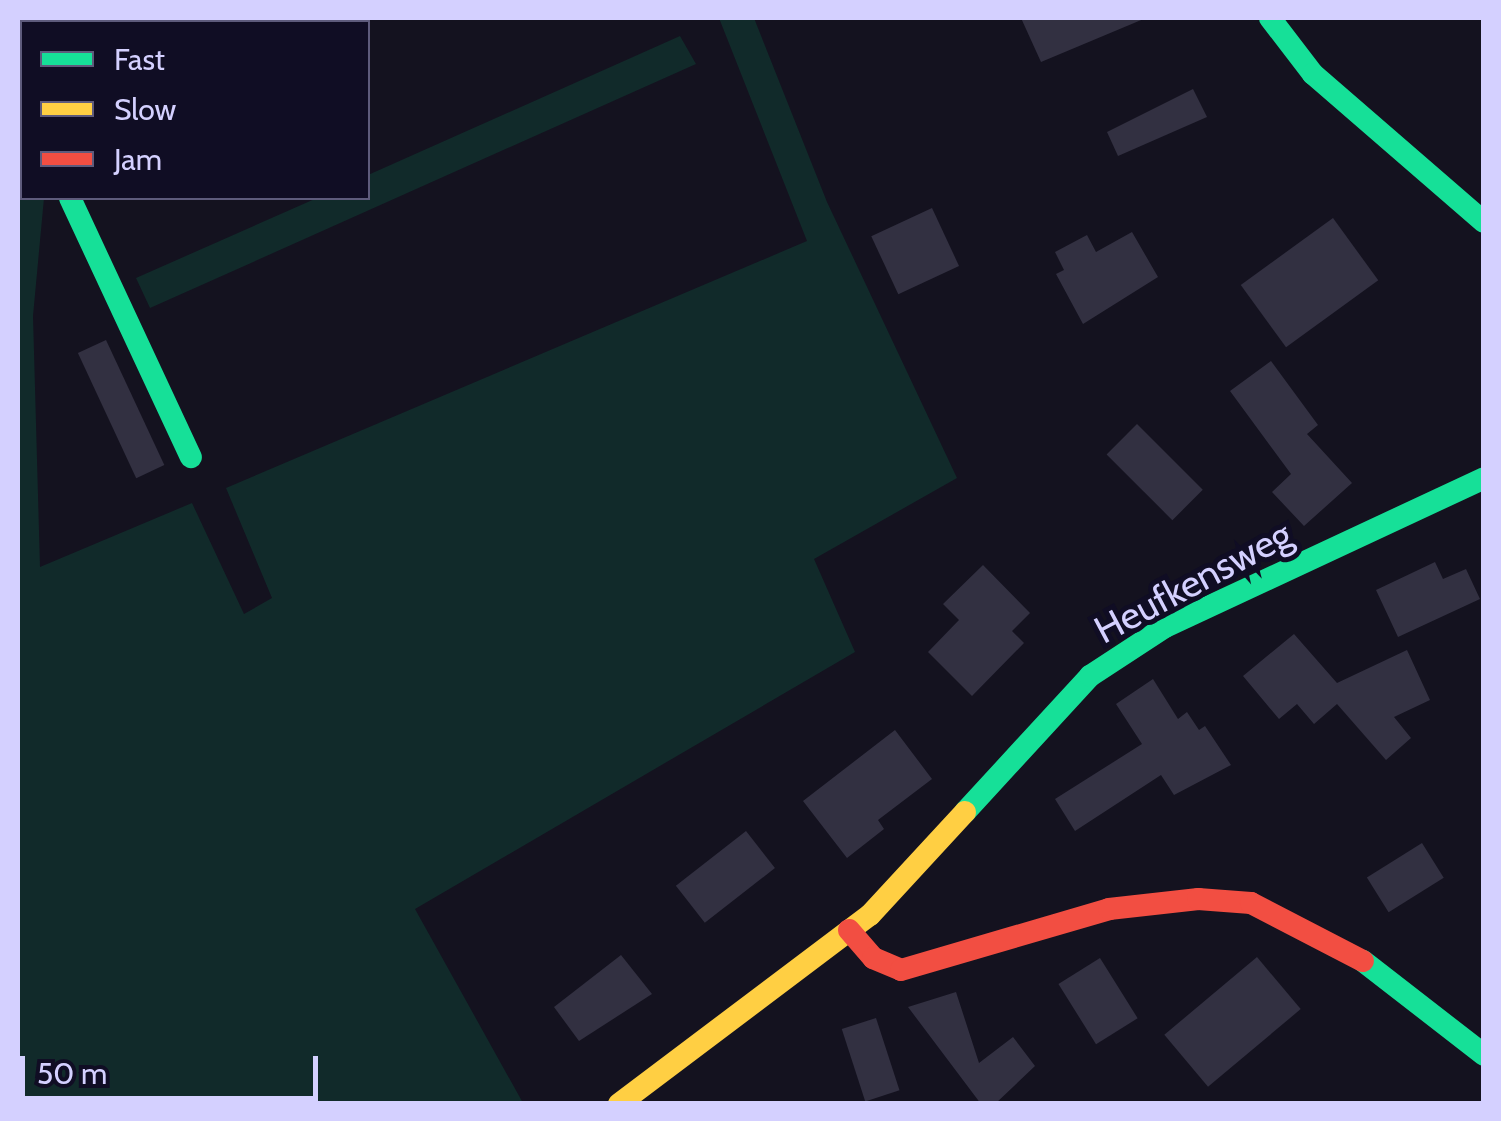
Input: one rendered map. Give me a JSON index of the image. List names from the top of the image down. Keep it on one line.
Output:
{"streets":{"street":["Heufkensweg"]},"legend":["Fast","Slow","Jam"],"scale_bar":"50 m"}
